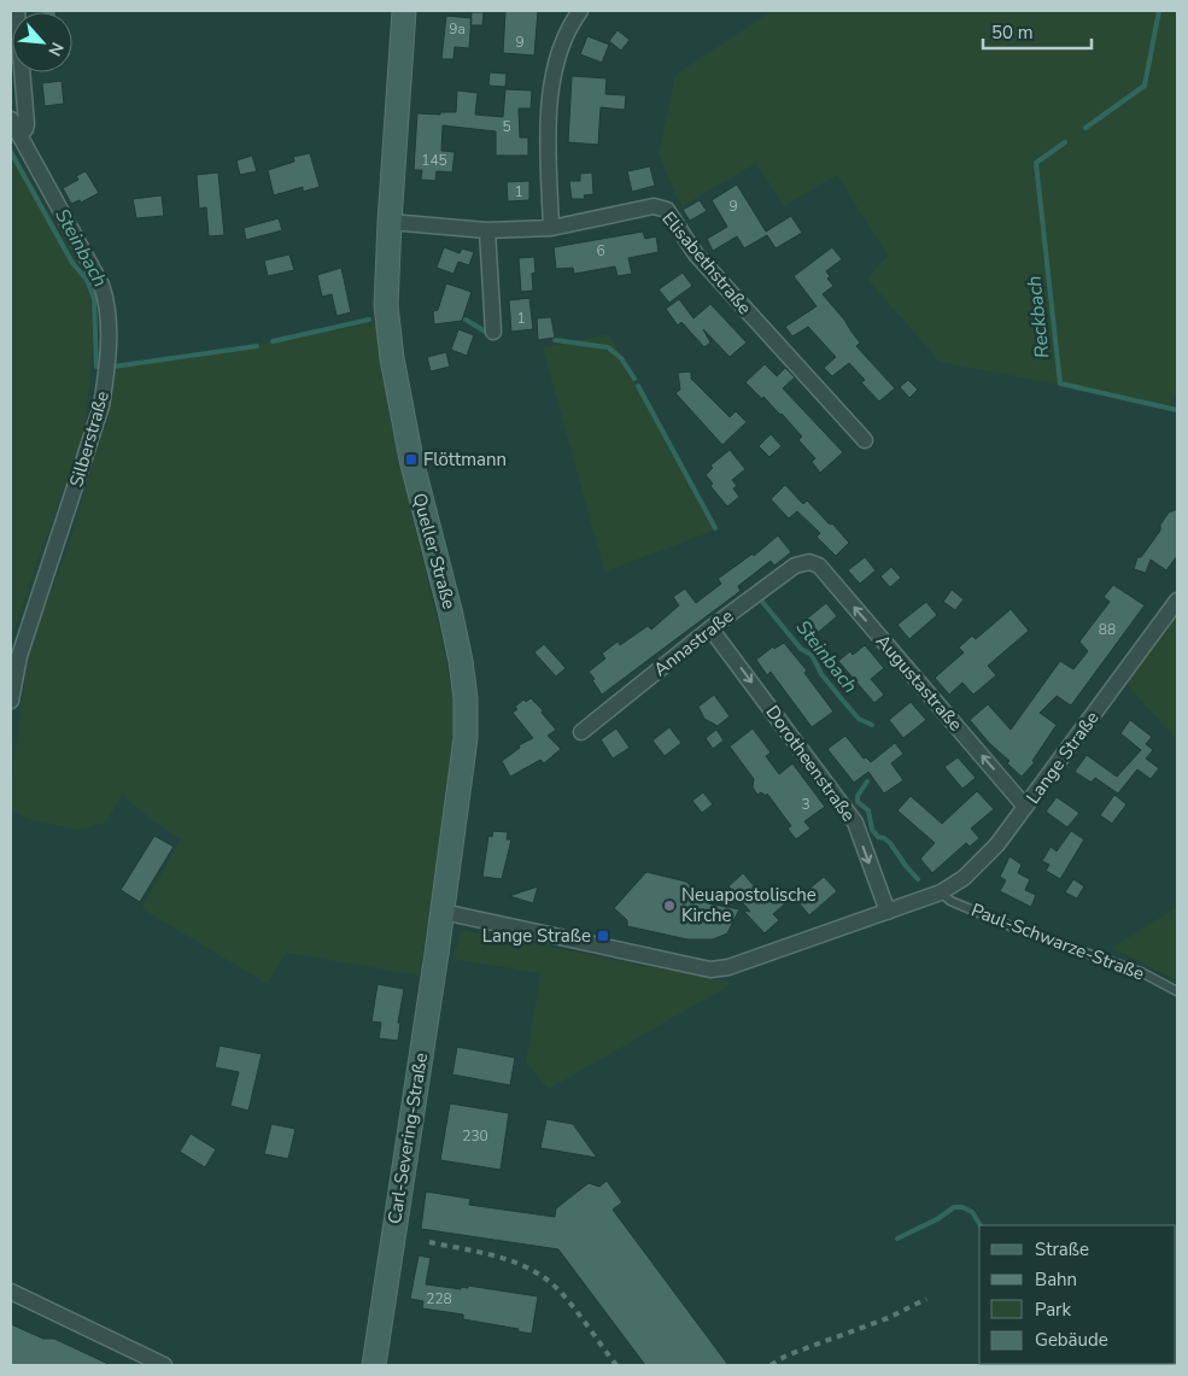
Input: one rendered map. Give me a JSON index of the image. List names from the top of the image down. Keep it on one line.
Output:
{"streets":{"street":["Elisabethstraße","Silberstraße","Queller Straße","Annastraße","Augustastraße","Lange Straße","Dorotheenstraße","Carl-Severing-Straße"],"lane":["Paul-Schwarze-Straße"]},"crossings":[["Elisabethstraße","Queller Straße"],["Queller Straße","Lange Straße"],["Queller Straße","Carl-Severing-Straße"],["Annastraße","Augustastraße"],["Annastraße","Dorotheenstraße"],["Augustastraße","Lange Straße"],["Lange Straße","Dorotheenstraße"],["Lange Straße","Paul-Schwarze-Straße"],["Lange Straße","Carl-Severing-Straße"]],"one_way":["Augustastraße","Dorotheenstraße"],"water":["Steinbach","Reckbach"],"places":{"transit":["Flöttmann","Lange Straße"],"other":["Neuapostolische Kirche"]},"house_numbers":["9a","9","5","145","1","9","6","1","88","3","230","228"],"legend":["Straße","Bahn","Park","Gebäude"],"scale_bar":"50 m","north":"bottom right"}
